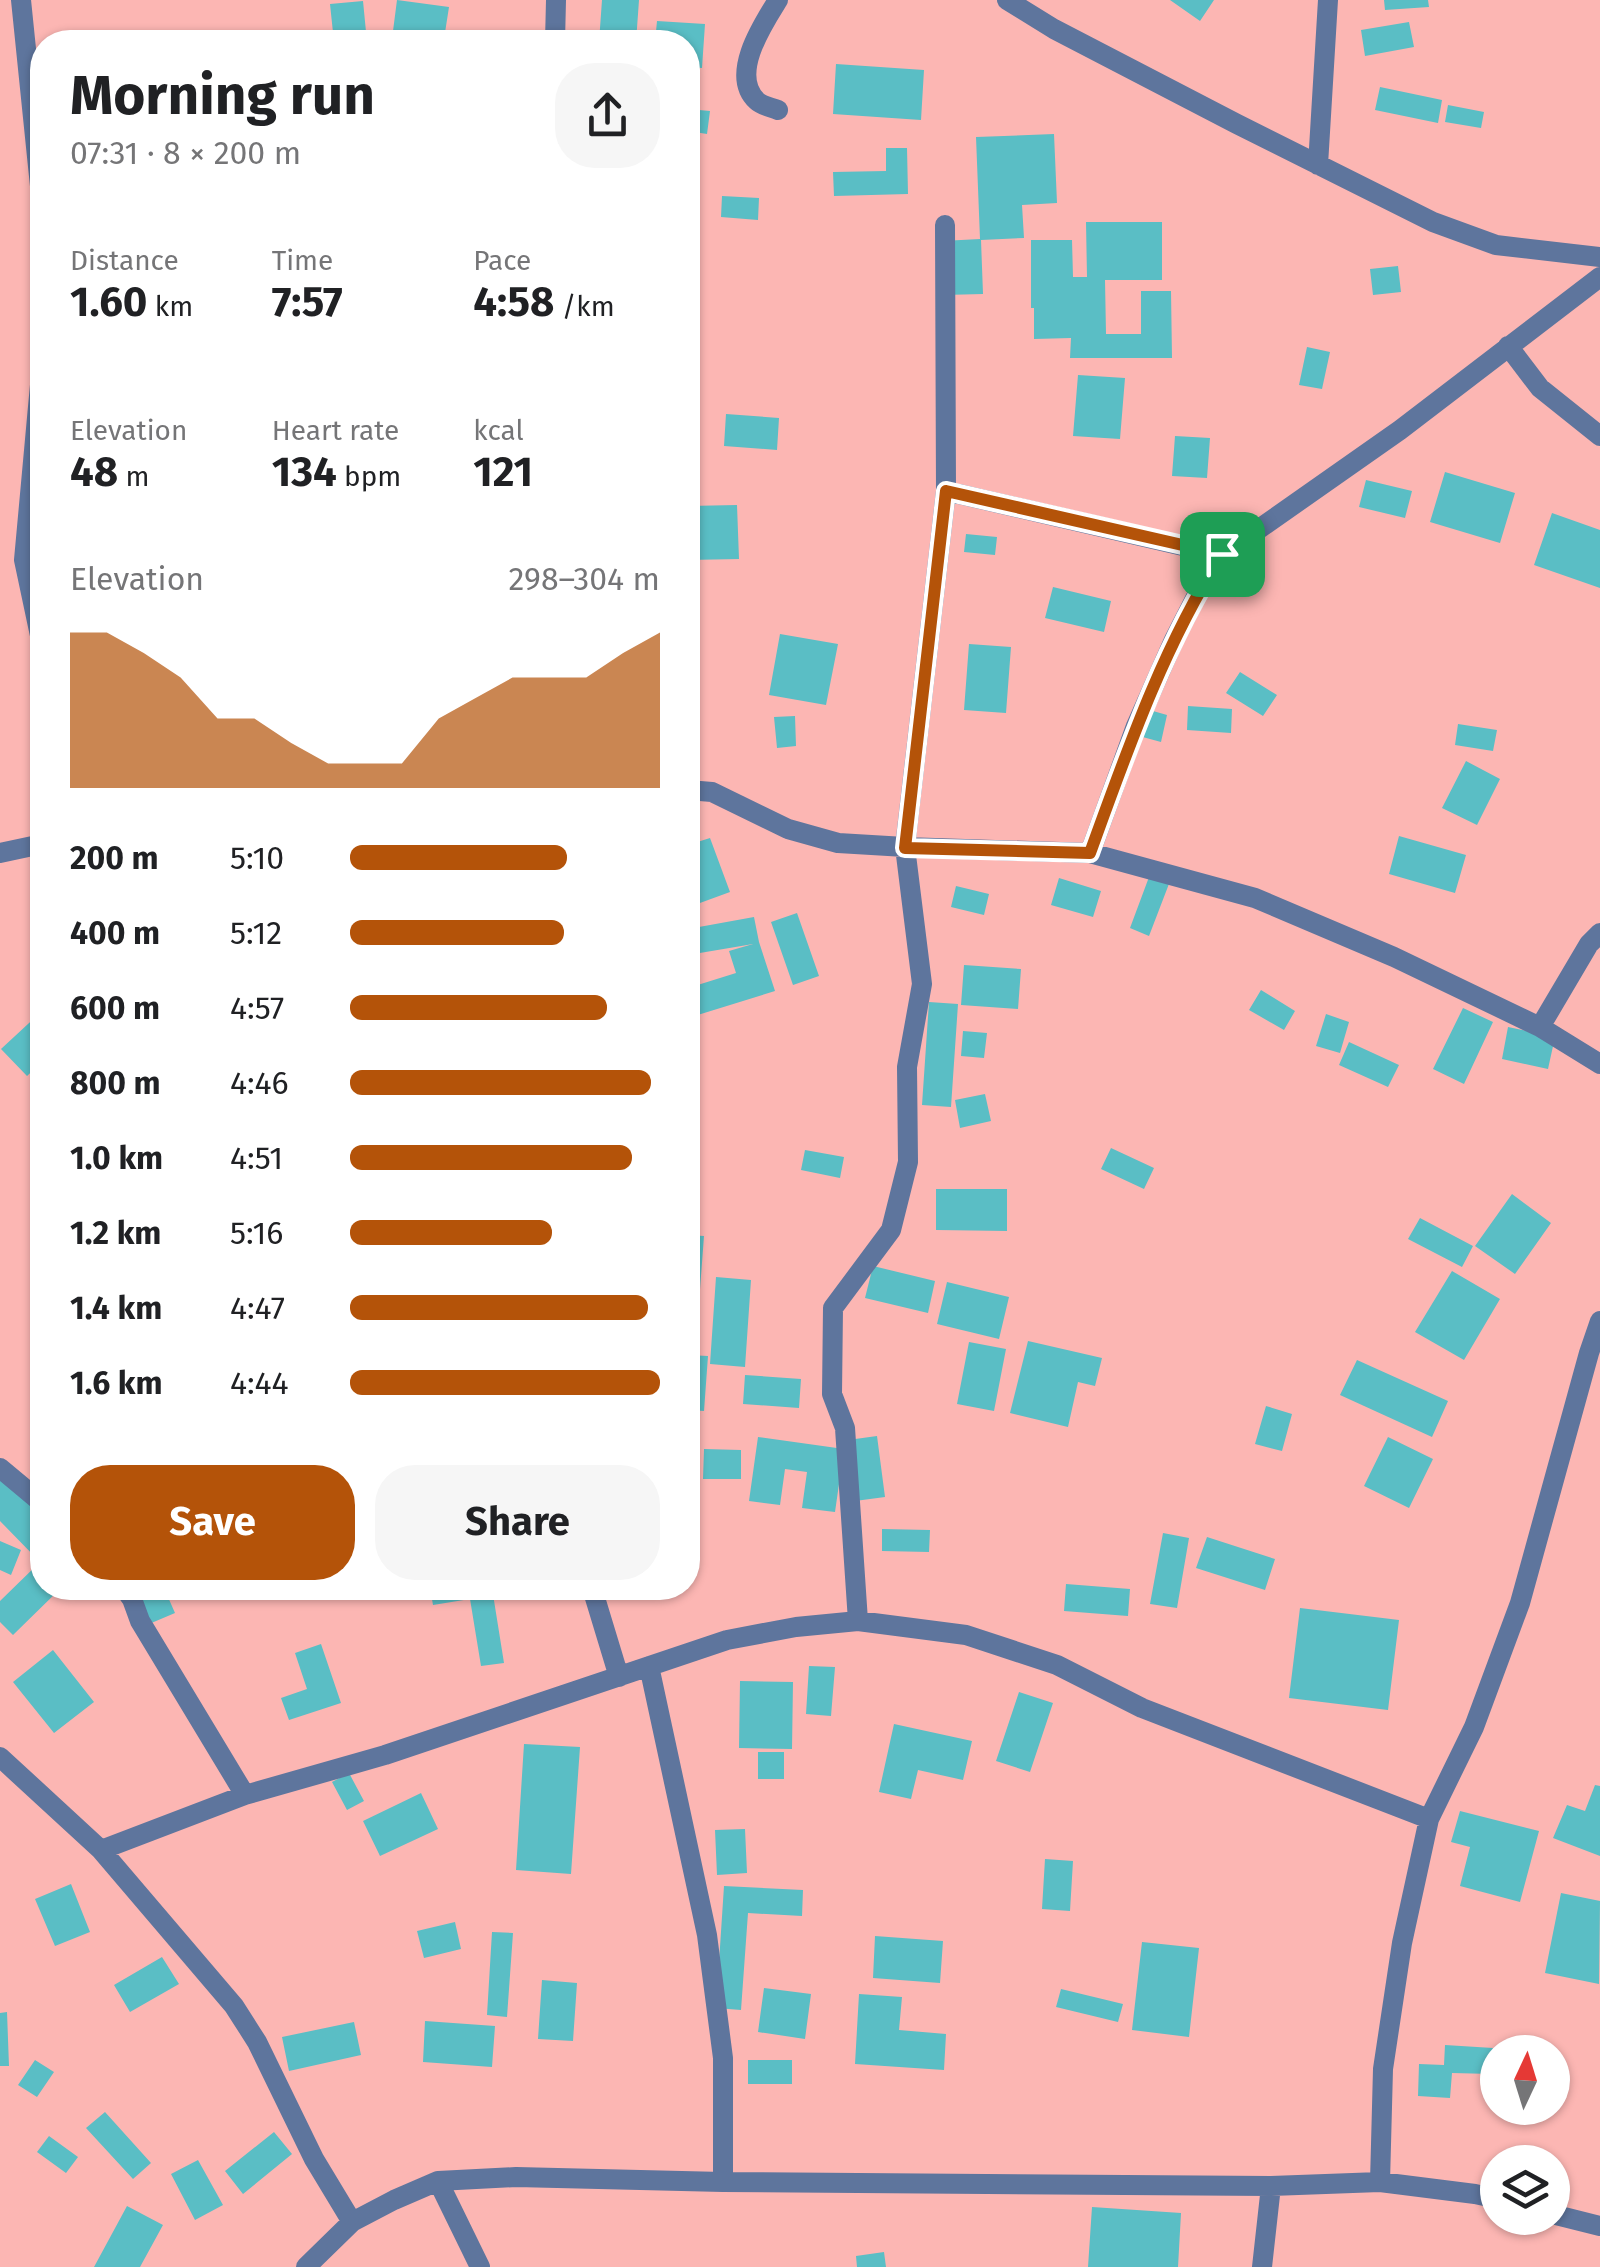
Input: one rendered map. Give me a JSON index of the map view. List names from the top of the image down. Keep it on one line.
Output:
{"north":"top","page":{"heading":["Morning run","07:31 · 8 × 200 m"],"stats":[["Distance","1.60 km"],["Time","7:57"],["Pace","4:58 /km"],["Elevation","48 m"],["Heart rate","134 bpm"],["kcal","121"]],"chart":["Elevation","298–304 m"],"list":[{"name":"200 m","note":"5:10"},{"name":"400 m","note":"5:12"},{"name":"600 m","note":"4:57"},{"name":"800 m","note":"4:46"},{"name":"1.0 km","note":"4:51"},{"name":"1.2 km","note":"5:16"},{"name":"1.4 km","note":"4:47"},{"name":"1.6 km","note":"4:44"}],"buttons":["Save","Share"]}}
